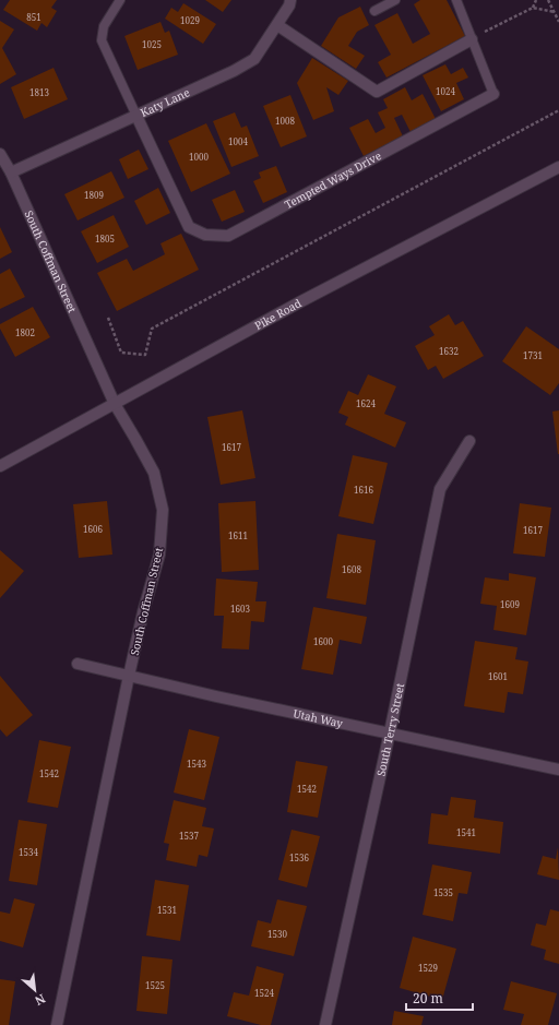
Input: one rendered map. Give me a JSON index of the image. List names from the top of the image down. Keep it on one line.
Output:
{"streets":{"street":["Katy Lane","Tempted Ways Drive","South Coffman Street","Pike Road","Utah Way","South Terry Street"]},"crossings":[["Katy Lane","Tempted Ways Drive"],["Katy Lane","South Coffman Street"],["South Coffman Street","Pike Road"],["South Coffman Street","Utah Way"],["Utah Way","South Terry Street"]],"house_numbers":["851","1029","1025","1024","1813","1008","1004","1000","1809","1805","1802","1632","1731","1624","1617","1616","1606","1617","1611","1608","1609","1603","1600","1601","1543","1542","1542","1541","1537","1534","1536","1535","1531","1530","1529","1525","1524"],"scale_bar":"20 m","north":"bottom right"}
